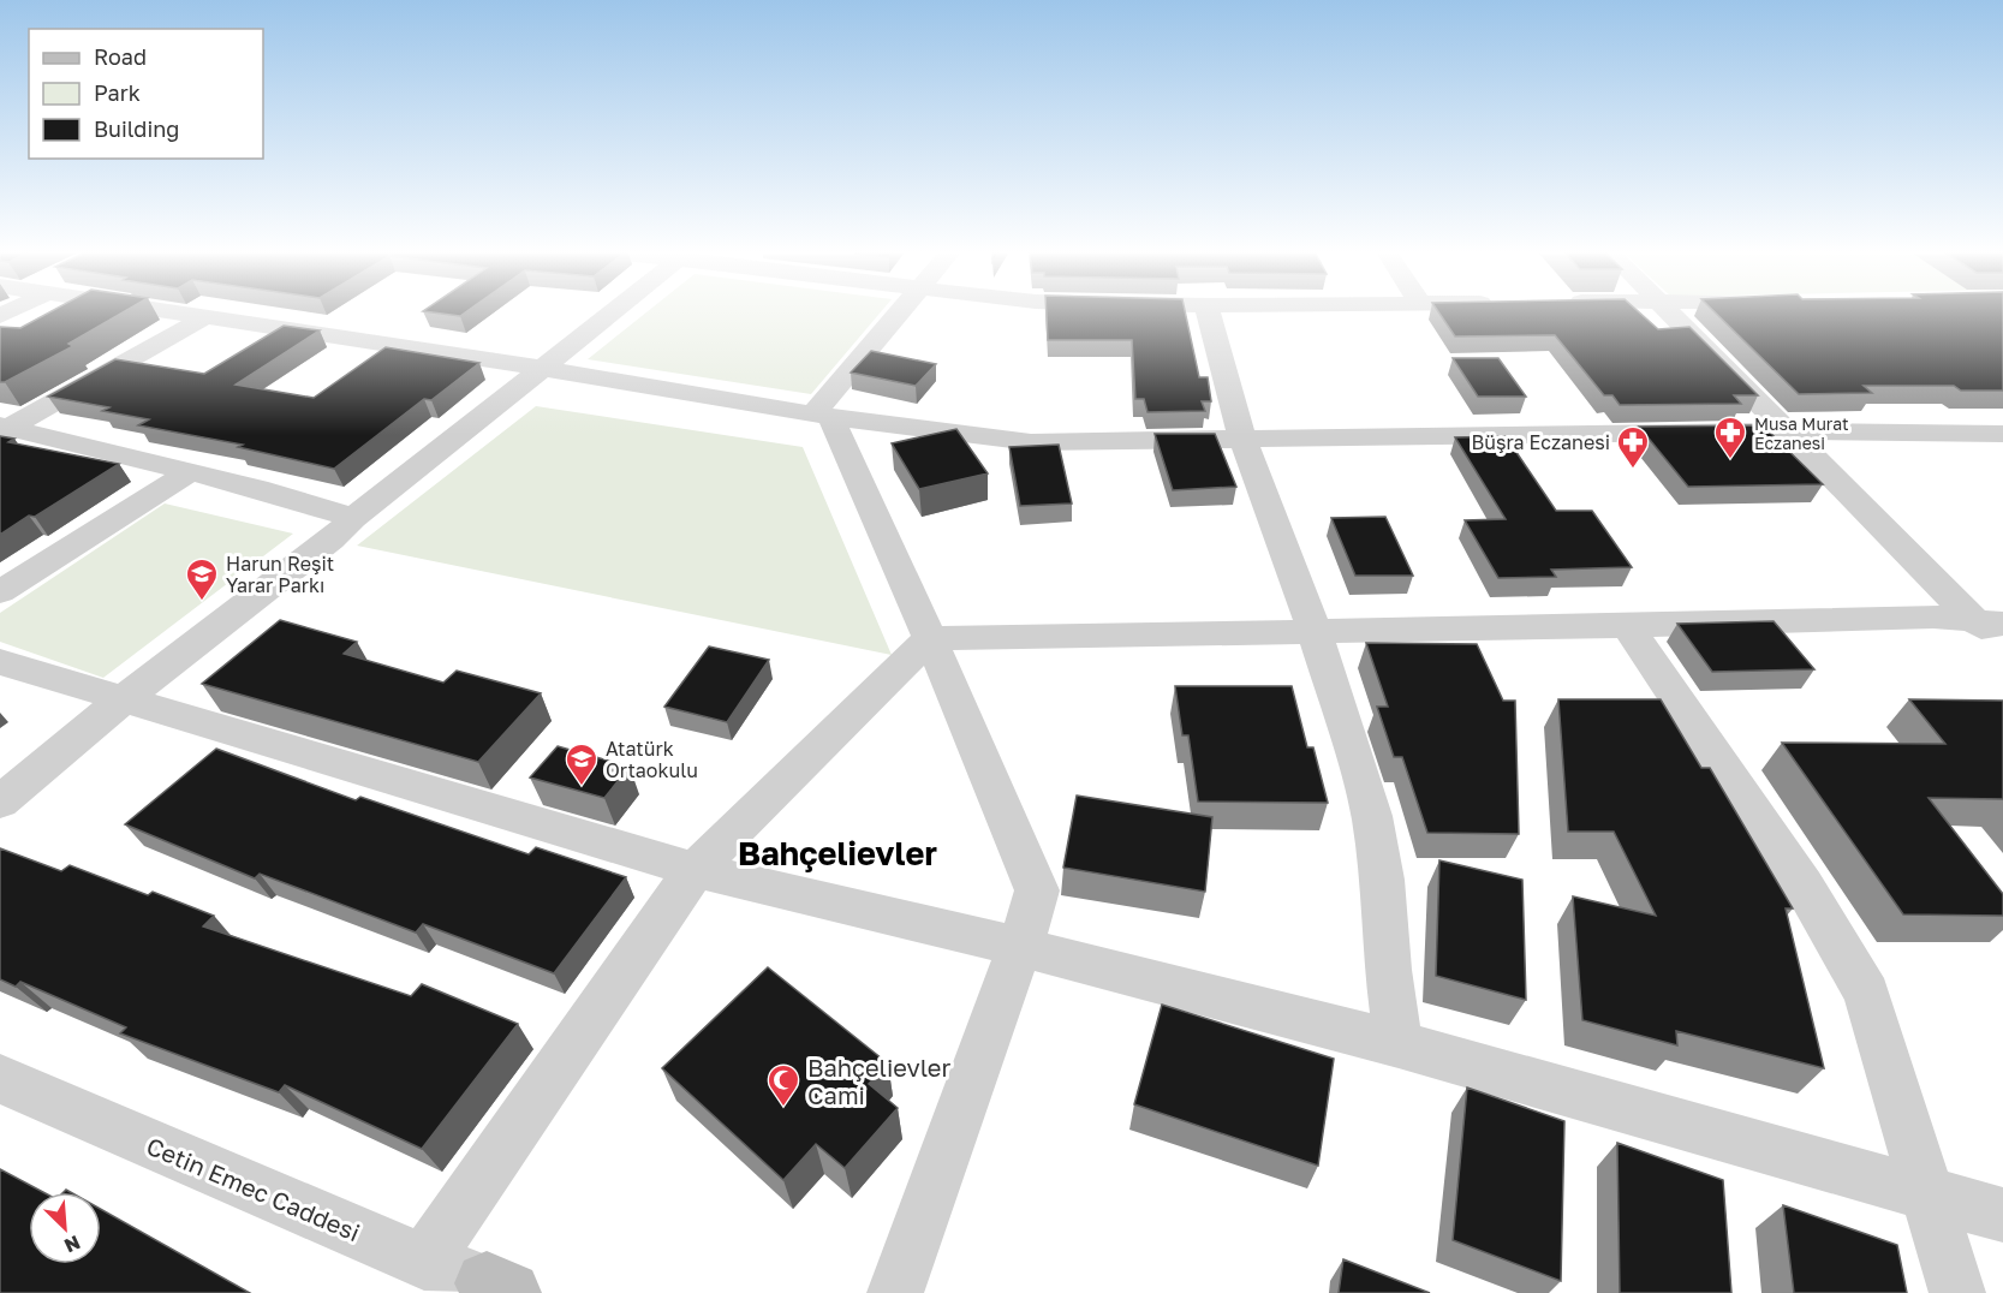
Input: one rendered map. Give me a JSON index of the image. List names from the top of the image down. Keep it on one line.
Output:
{"streets":{"street":["Cetin Emec Caddesi"]},"districts":["Bahçelievler"],"places":{"pharmacy":["Musa Murat Eczanesi","Büşra Eczanesi"],"school or university":["Harun Reşit Yarar Parkı","Atatürk Ortaokulu"],"mosque":["Bahçelievler Cami"]},"legend":["Road","Park","Building"],"north":"bottom right"}
